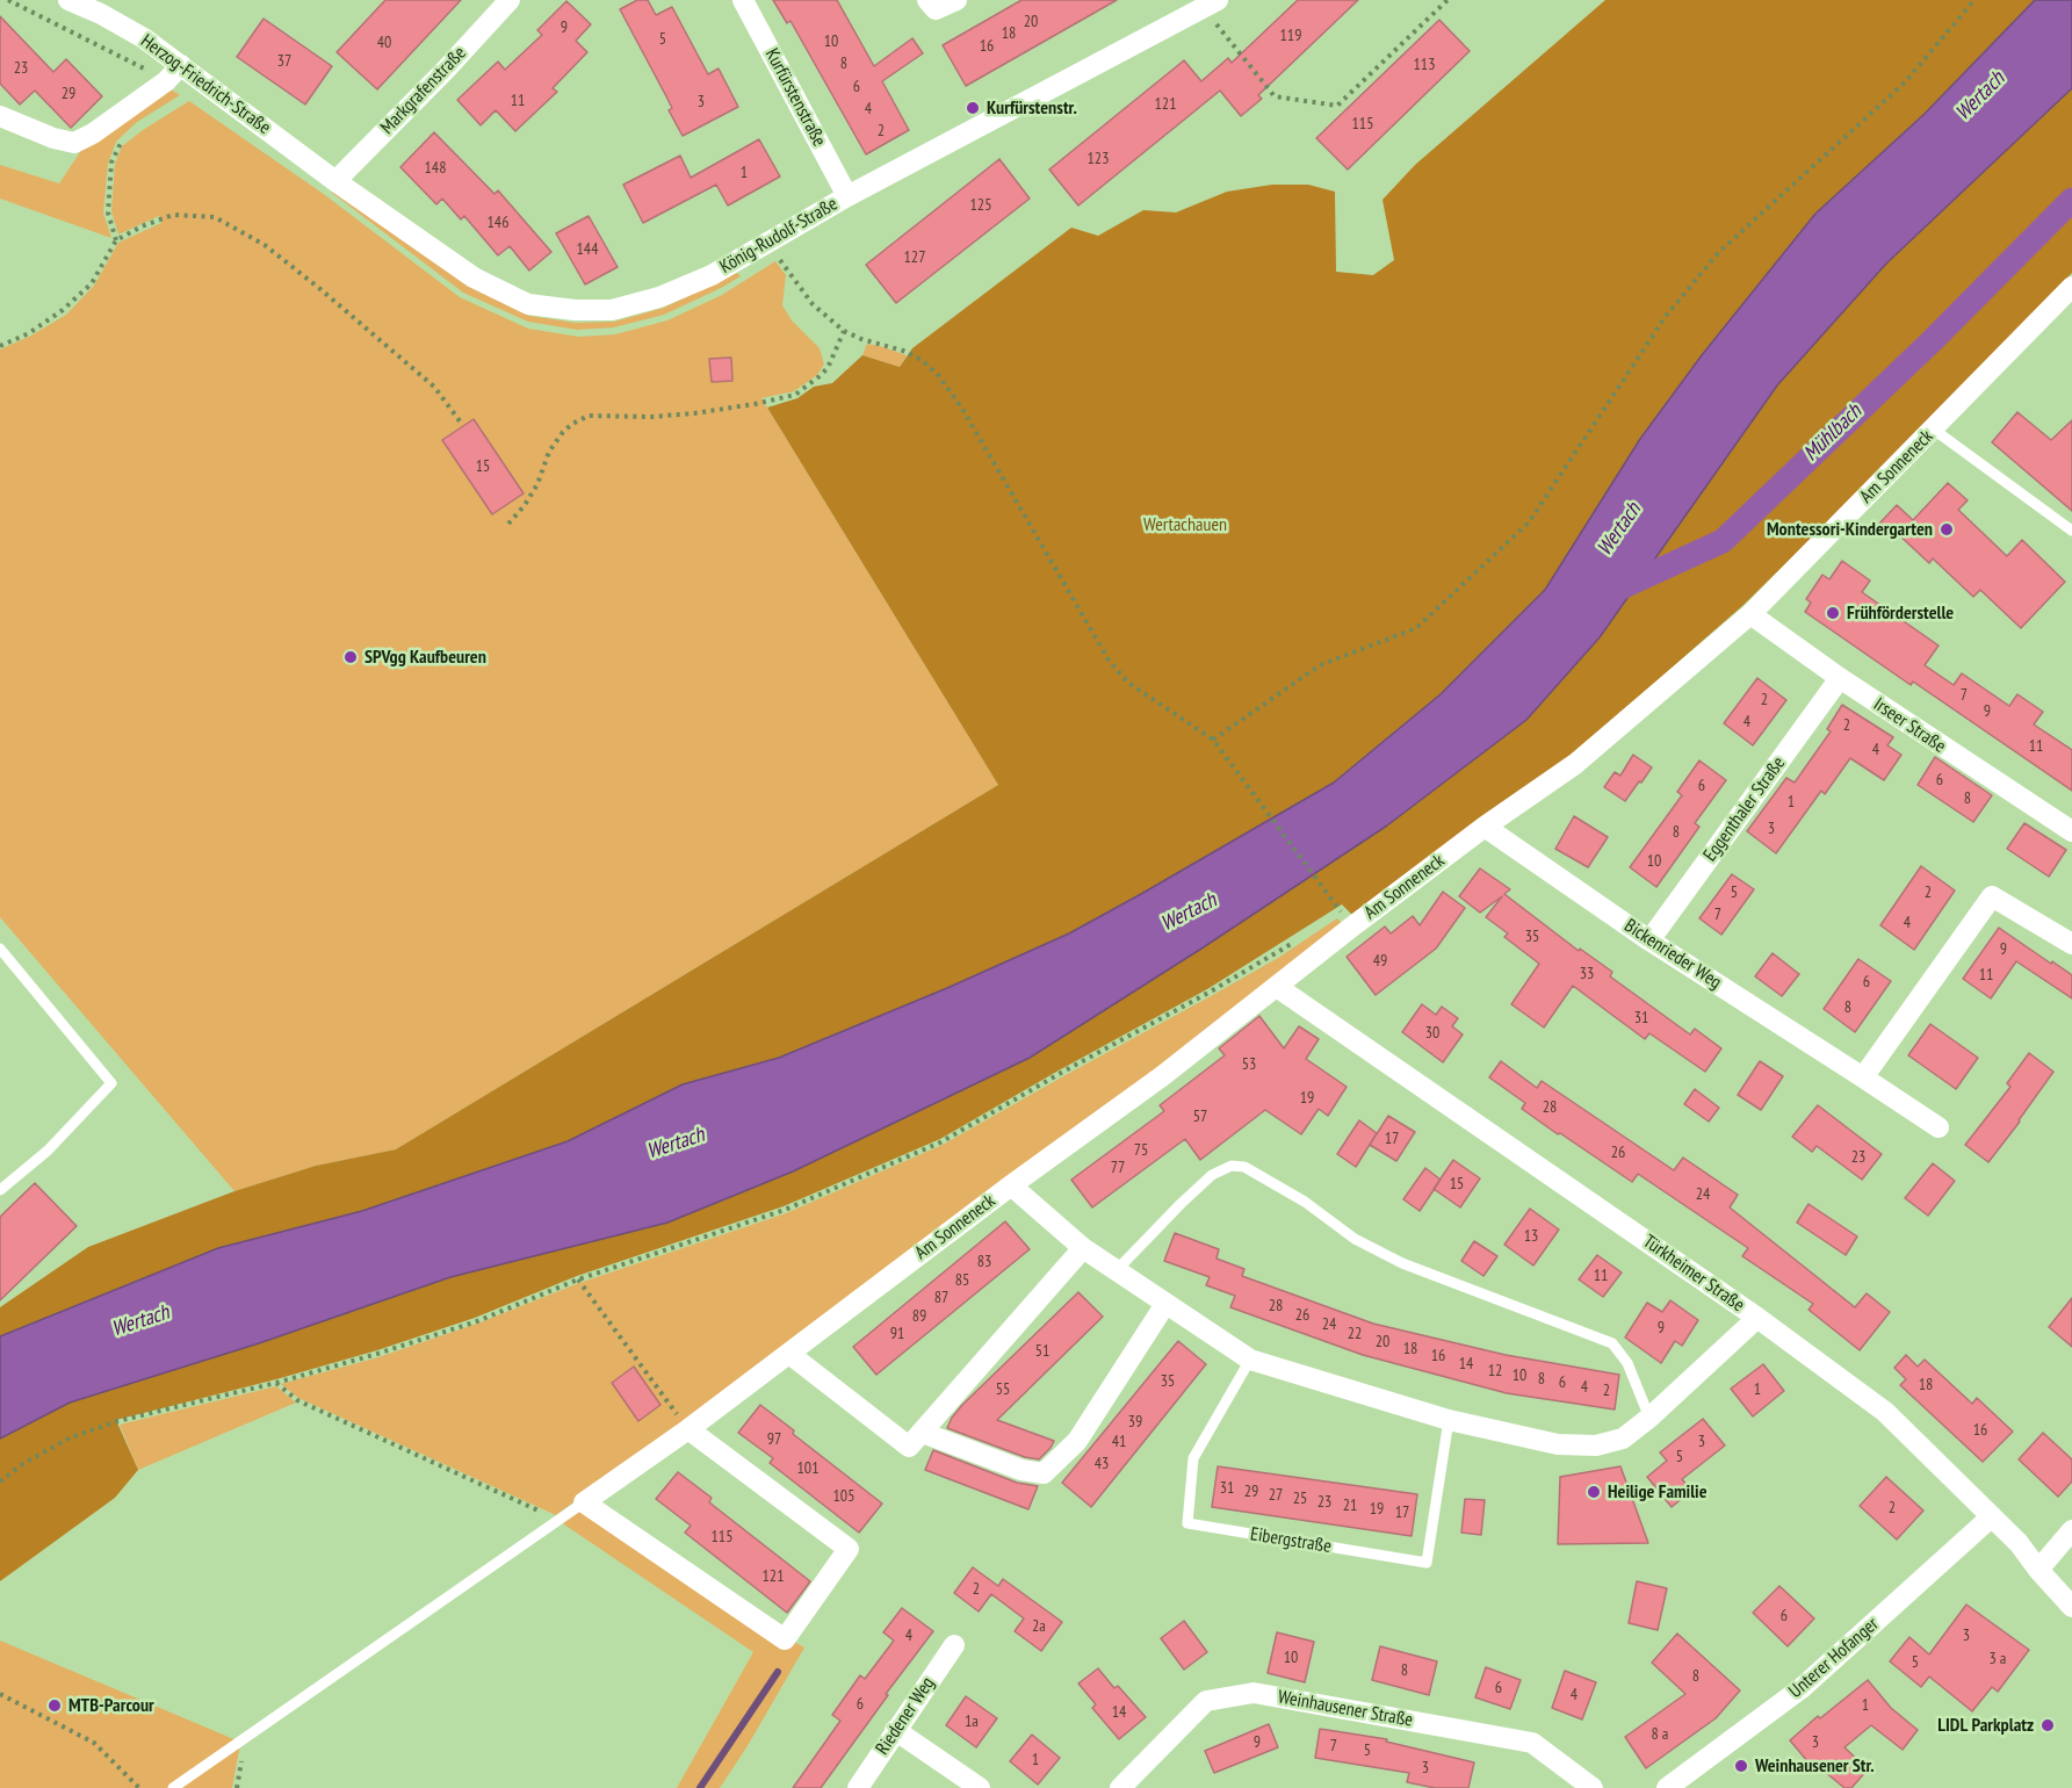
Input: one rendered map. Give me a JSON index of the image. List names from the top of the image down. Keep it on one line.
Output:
{"streets":{"street":["Herzog-Friedrich-Straße","Markgrafenstraße","Kurfürstenstraße","König-Rudolf-Straße","Am Sonneneck","Irseer Straße","Eggenthaler Straße","Bickenrieder Weg","Türkheimer Straße","Unterer Hofanger","Weinhausener Straße","Riedener Weg"],"lane":["Eibergstraße"]},"crossings":[["Herzog-Friedrich-Straße","Markgrafenstraße"],["Herzog-Friedrich-Straße","König-Rudolf-Straße"],["Markgrafenstraße","König-Rudolf-Straße"],["Kurfürstenstraße","König-Rudolf-Straße"],["Am Sonneneck","Irseer Straße"],["Am Sonneneck","Bickenrieder Weg"],["Am Sonneneck","Türkheimer Straße"],["Irseer Straße","Eggenthaler Straße"],["Eggenthaler Straße","Bickenrieder Weg"],["Türkheimer Straße","Unterer Hofanger"]],"water":["Wertach","Mühlbach"],"parks":["Wertachauen"],"places":["Kurfürstenstr.","Montessori-Kindergarten","Frühförderstelle","SPVgg Kaufbeuren","Heilige Familie","MTB-Parcour","LIDL Parkplatz","Weinhausener Str."],"house_numbers":["20","9","18","119","5","10","40","16","37","8","113","23","6","29","11","3","121","4","115","2","123","148","1","125","146","144","127","15","7","2","9","4","2","11","4","6","6","8","1","3","8","10","5","2","7","4","35","9","49","33","11","6","8","31","30","53","19","28","57","17","75","26","23","77","15","24","13","83","11","85","87","28","26","89","24","9","91","22","20","18","51","16","14","12","10","8","35","6","18","4","55","1","2","39","16","97","41","3","5","43","101","31","29","27","105","25","23","21","2","19","17","115","121","2","6","2a","4","3","10","3 a","5","8","8","6","4","6","1","14","1a","8 a","9","3","7","5","1","3"]}
